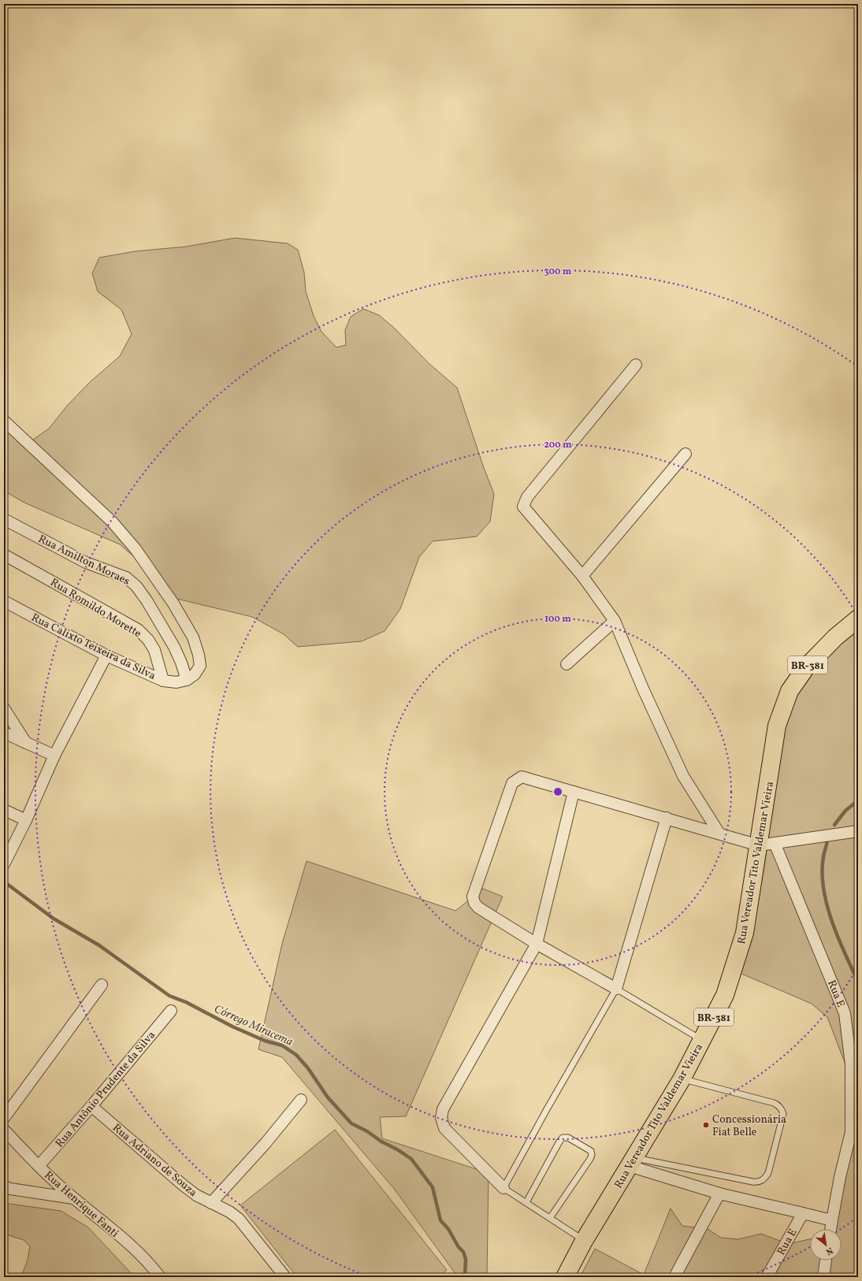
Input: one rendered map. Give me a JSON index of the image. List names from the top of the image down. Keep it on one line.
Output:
{"streets":{"main road":["BR-381","Rua Vereador Tito Valdemar Vieira"],"street":["Rua Amilton Moraes","Rua Romildo Morette","Rua Calixto Teixeira da Silva","Rua E","Rua Antônio Prudente da Silva","Rua Adriano de Souza","Rua Henrique Fanti"]},"crossings":[["Rua Amilton Moraes","Rua Calixto Teixeira da Silva"],["Rua Romildo Morette","Rua Calixto Teixeira da Silva"],["Rua Vereador Tito Valdemar Vieira","Rua E"],["Rua Antônio Prudente da Silva","Rua Adriano de Souza"],["Rua Antônio Prudente da Silva","Rua Henrique Fanti"]],"water":["Córrego Miracema"],"places":["Concessionária Fiat Belle"],"north":"bottom right","rings":["300 m","200 m","100 m"]}
